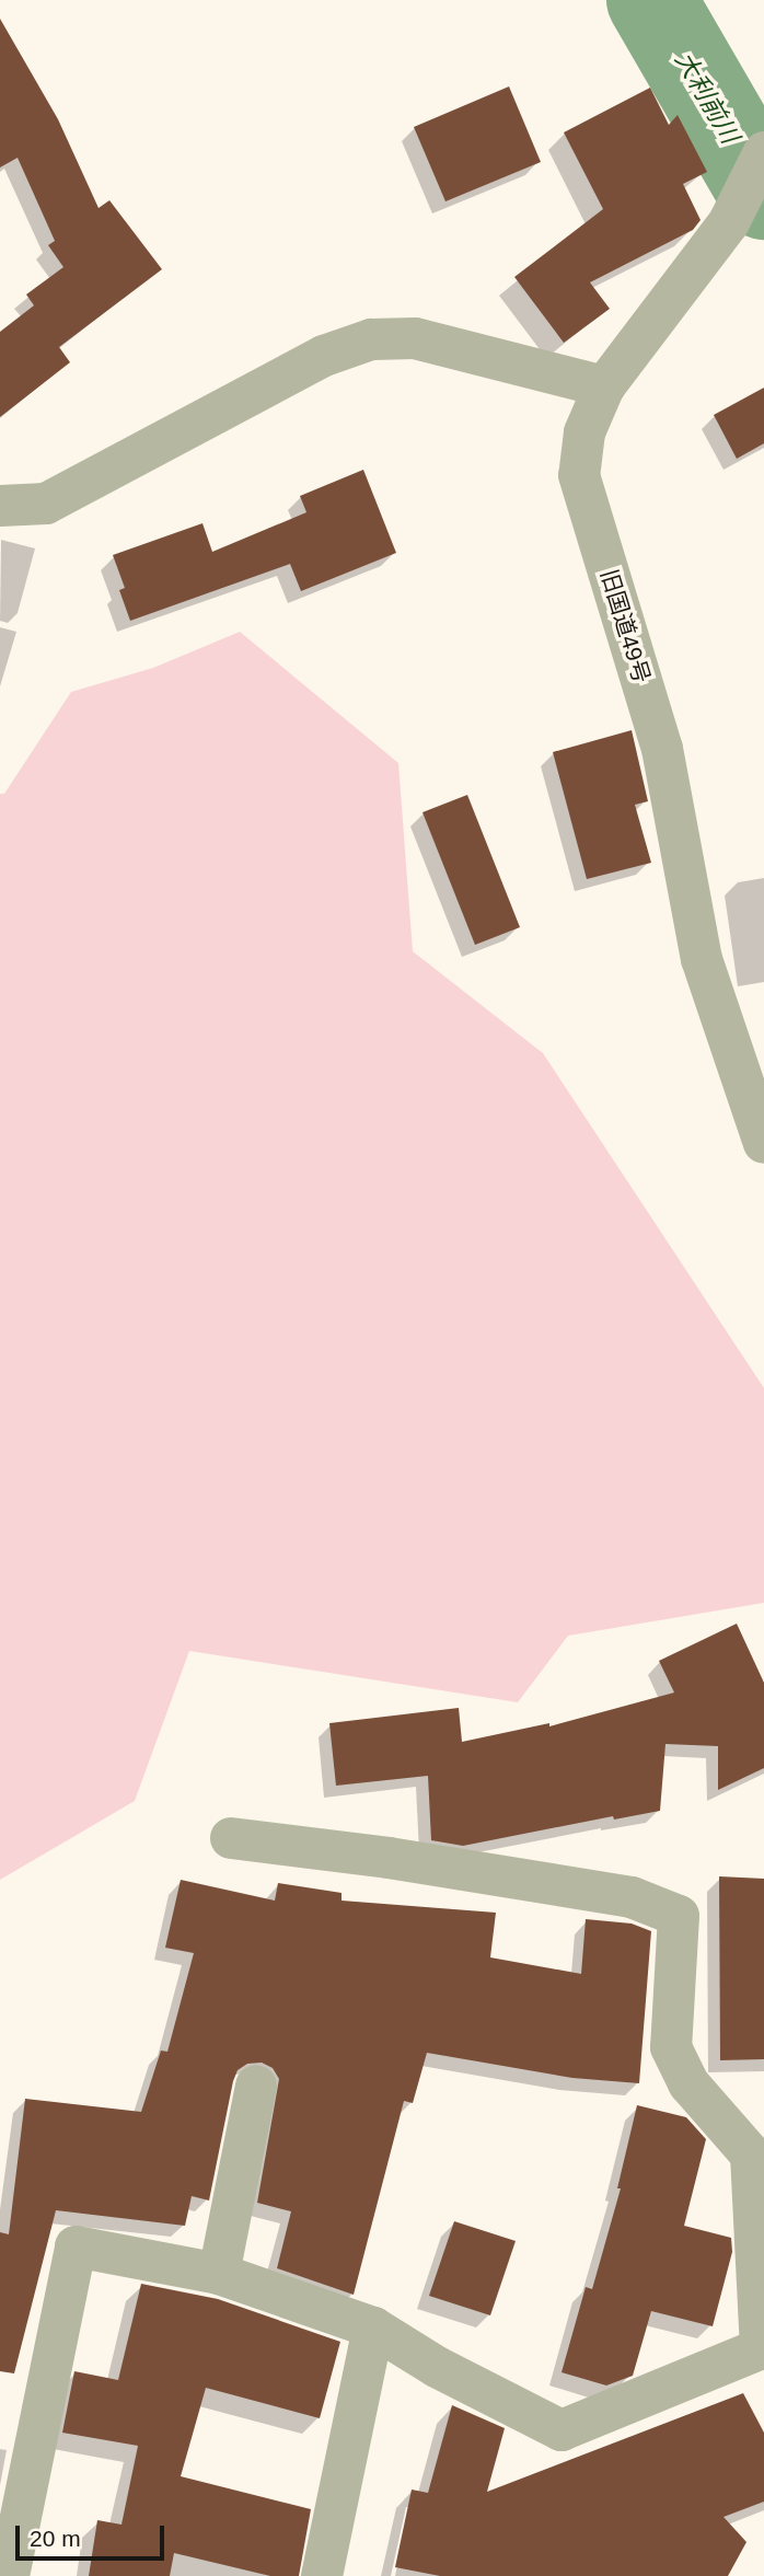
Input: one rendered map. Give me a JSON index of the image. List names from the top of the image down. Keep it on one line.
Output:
{"streets":{"street":["旧国道49号"]},"water":["大利前川"],"scale_bar":"20 m"}
